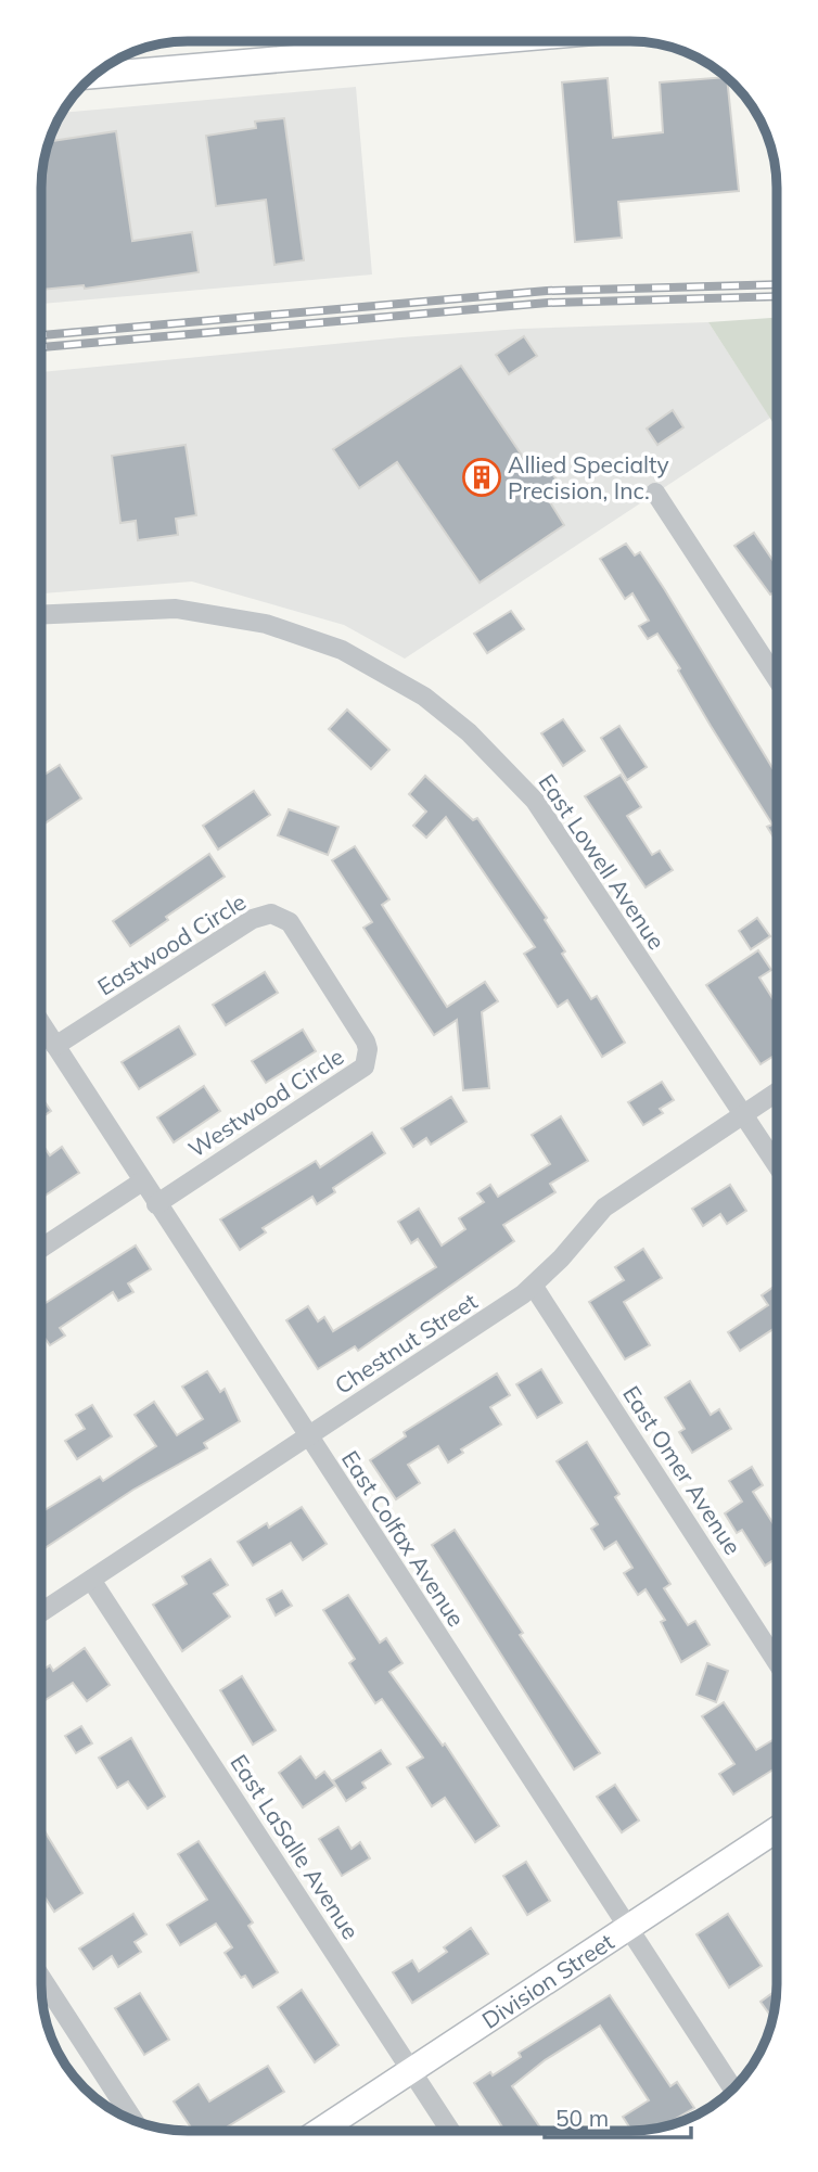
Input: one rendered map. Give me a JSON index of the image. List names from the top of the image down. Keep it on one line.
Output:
{"streets":{"street":["East Lowell Avenue","Eastwood Circle","Westwood Circle","Chestnut Street","East Omer Avenue","East Colfax Avenue","East LaSalle Avenue","Division Street"]},"crossings":[["East Lowell Avenue","Chestnut Street"],["Eastwood Circle","Westwood Circle"],["Eastwood Circle","East Colfax Avenue"],["Westwood Circle","East Colfax Avenue"],["Chestnut Street","East Omer Avenue"],["Chestnut Street","East Colfax Avenue"],["Chestnut Street","East LaSalle Avenue"],["East Colfax Avenue","Division Street"],["East LaSalle Avenue","Division Street"]],"places":{"building":["Allied Specialty Precision, Inc."]},"scale_bar":"50 m"}
